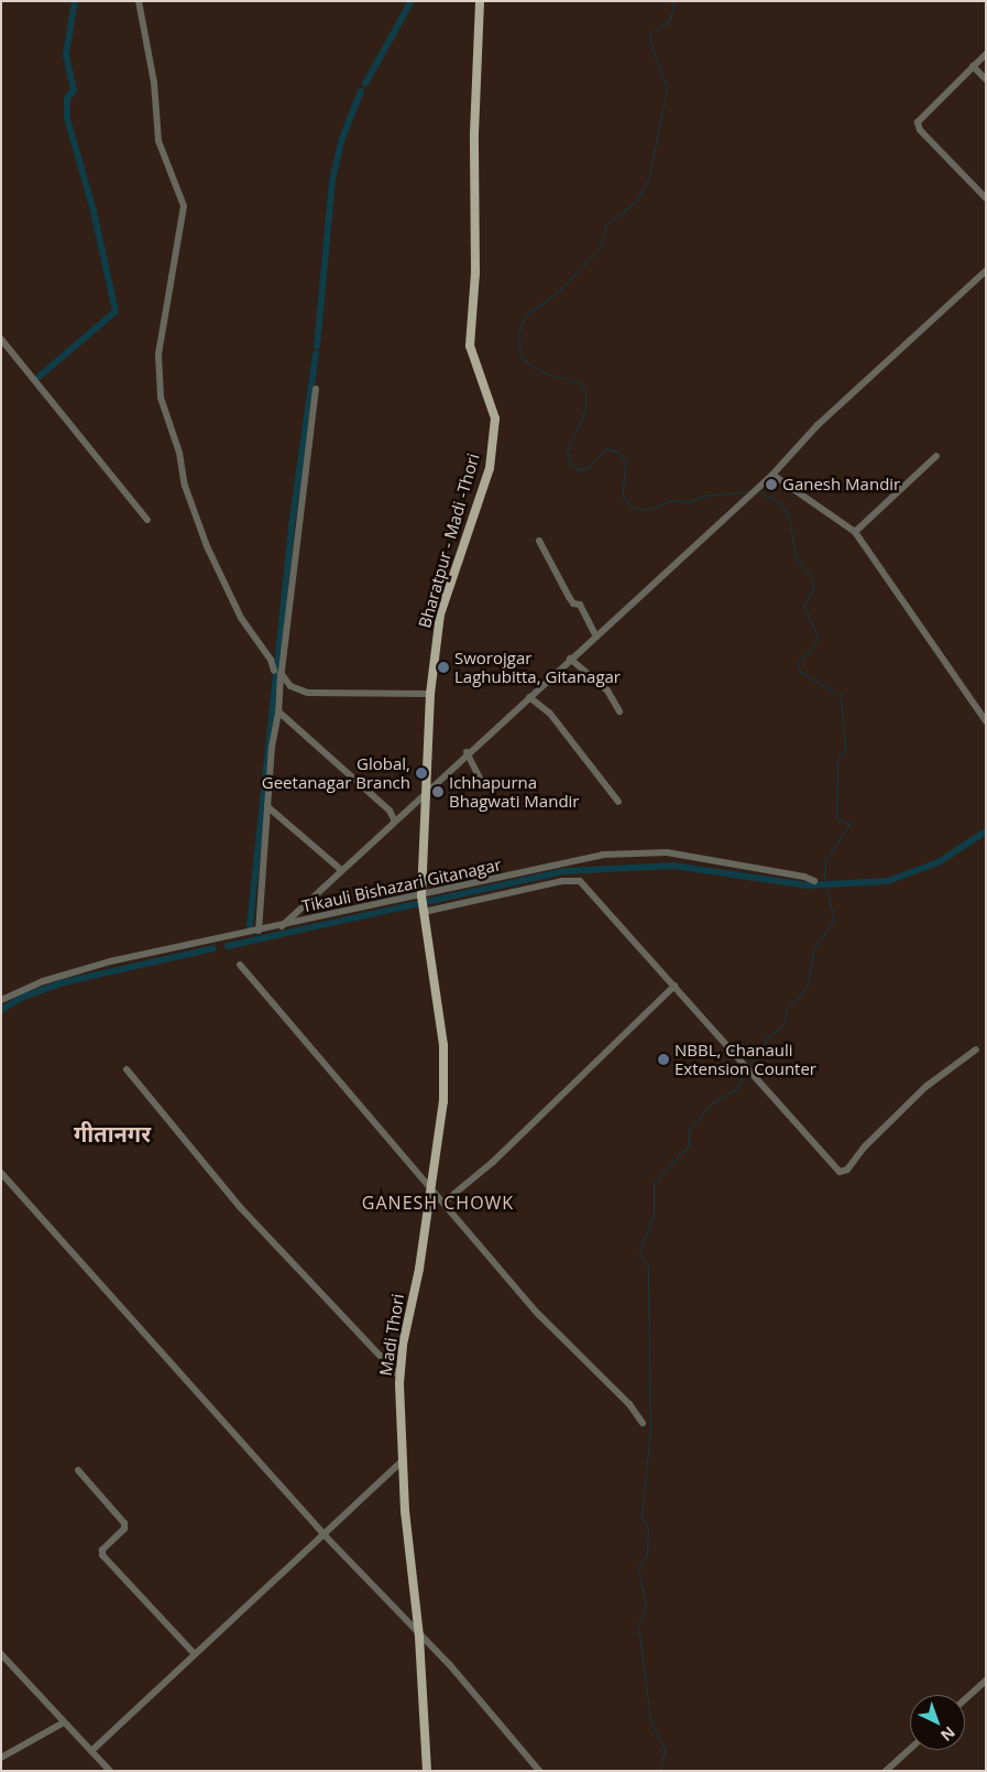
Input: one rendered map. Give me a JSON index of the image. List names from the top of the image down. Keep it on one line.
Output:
{"streets":{"main road":["Bharatpur - Madi -Thori","Madi Thori"],"street":["Tikauli Bishazari Gitanagar"]},"crossings":[["Bharatpur - Madi -Thori","Tikauli Bishazari Gitanagar"],["Bharatpur - Madi -Thori","Madi Thori"]],"districts":["गीतानगर","GANESH CHOWK"],"places":["Ganesh Mandir","Sworojgar Laghubitta, Gitanagar","Global, Geetanagar Branch","Ichhapurna Bhagwati Mandir","NBBL, Chanauli Extension Counter"],"north":"bottom right"}
